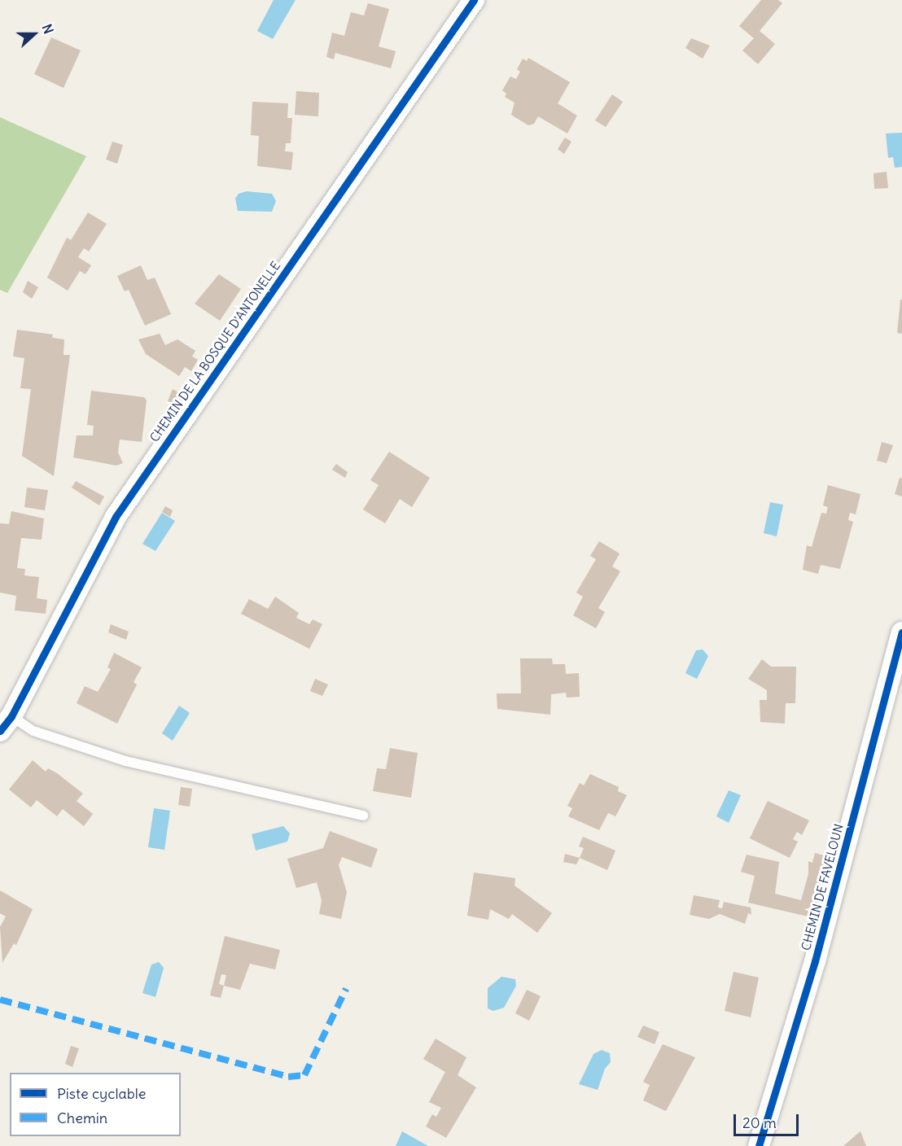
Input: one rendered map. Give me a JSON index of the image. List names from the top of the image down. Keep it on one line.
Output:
{"streets":{"street":["CHEMIN DE LA BOSQUE D'ANTONELLE","CHEMIN DE FAVELOUN"]},"legend":["Piste cyclable","Chemin"],"scale_bar":"20 m","north":"right"}
